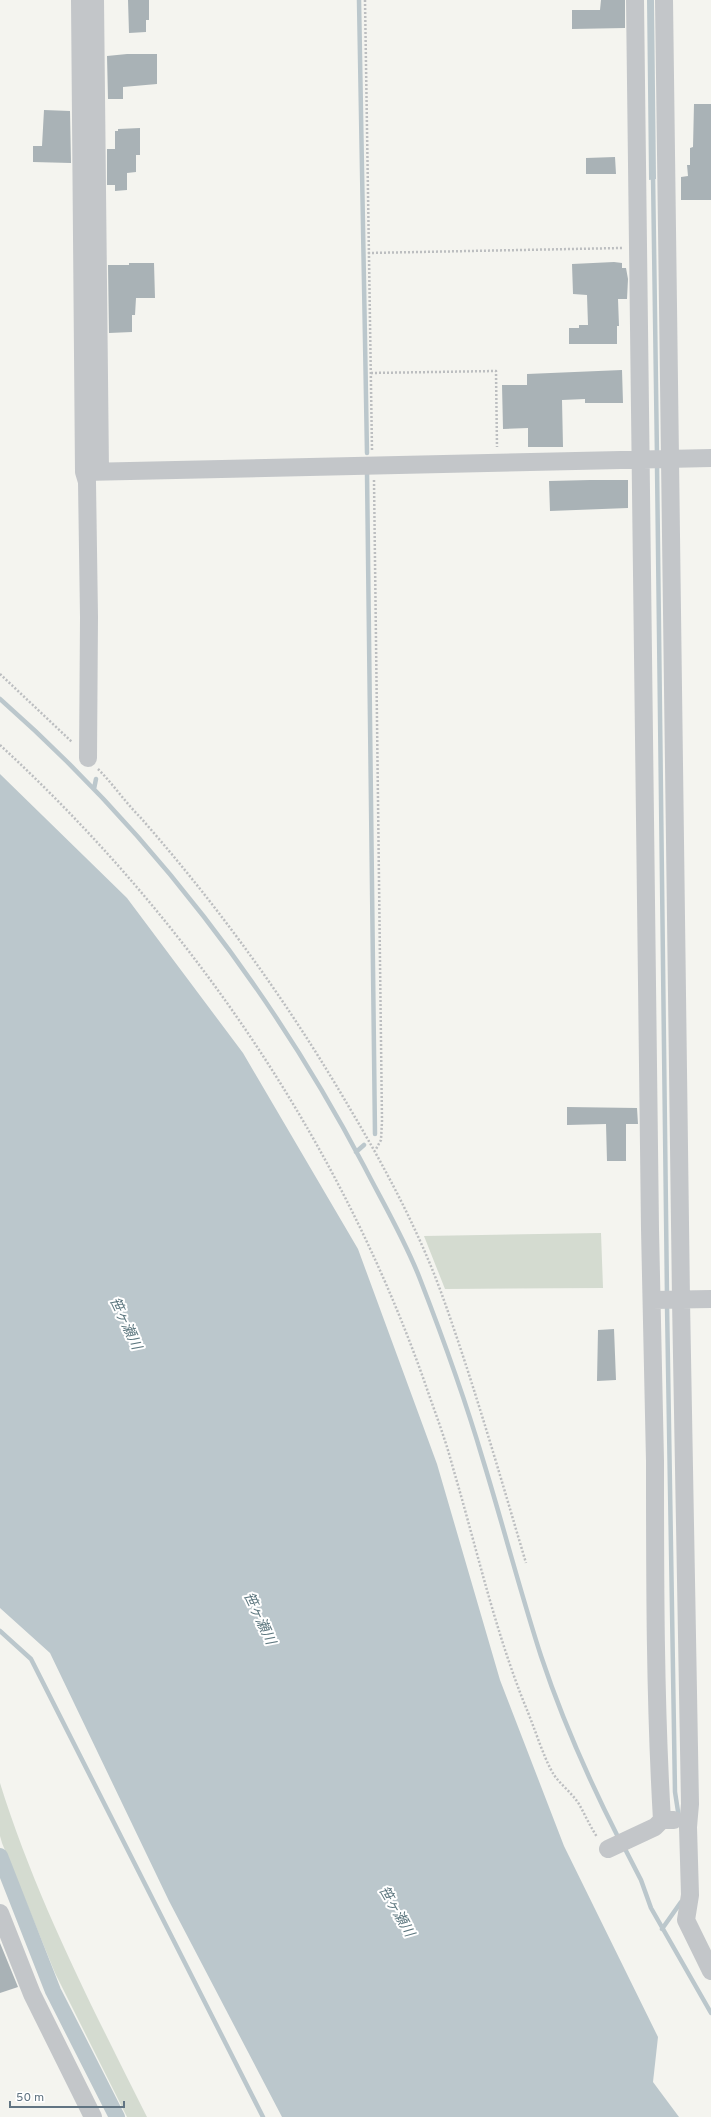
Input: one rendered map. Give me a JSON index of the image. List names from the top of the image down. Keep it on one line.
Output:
{"water":["笹ヶ瀬川"],"scale_bar":"50 m"}
